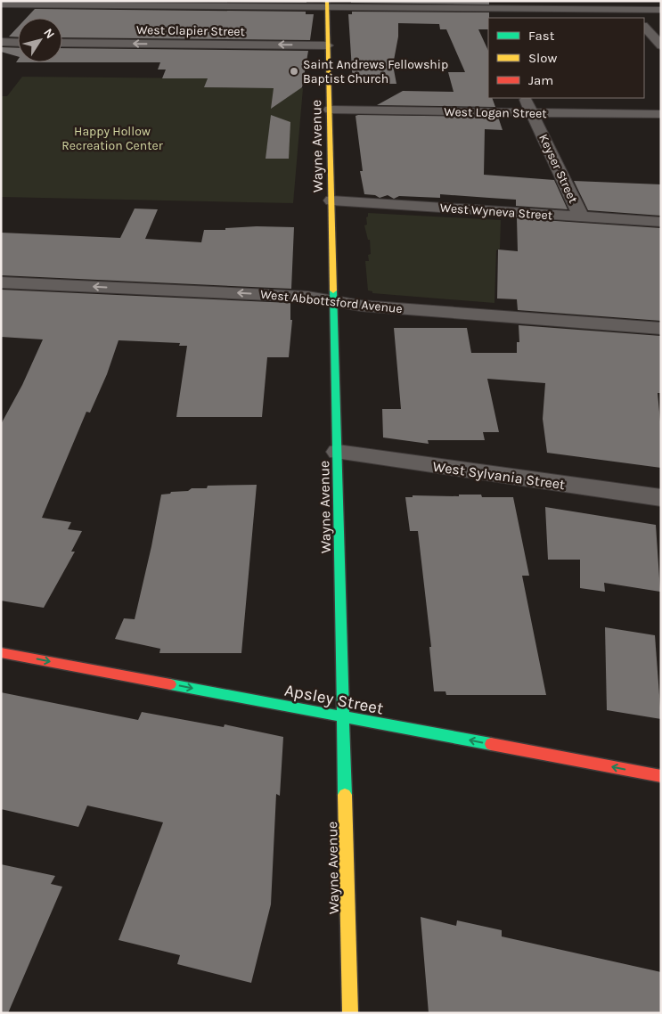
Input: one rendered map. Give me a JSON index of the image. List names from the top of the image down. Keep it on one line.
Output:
{"streets":{"main road":["Wayne Avenue","Apsley Street"],"street":["West Clapier Street","West Logan Street","Keyser Street","West Wyneva Street","West Abbottsford Avenue","West Sylvania Street"]},"crossings":[["West Clapier Street","Wayne Avenue"],["West Logan Street","Wayne Avenue"],["West Logan Street","Keyser Street"],["Wayne Avenue","West Wyneva Street"],["Wayne Avenue","West Abbottsford Avenue"],["Wayne Avenue","West Sylvania Street"],["Wayne Avenue","Apsley Street"],["Keyser Street","West Wyneva Street"]],"one_way":["West Abbottsford Avenue"],"parks":["Happy Hollow Recreation Center"],"places":["Saint Andrews Fellowship Baptist Church"],"legend":["Fast","Slow","Jam"],"north":"top right"}
